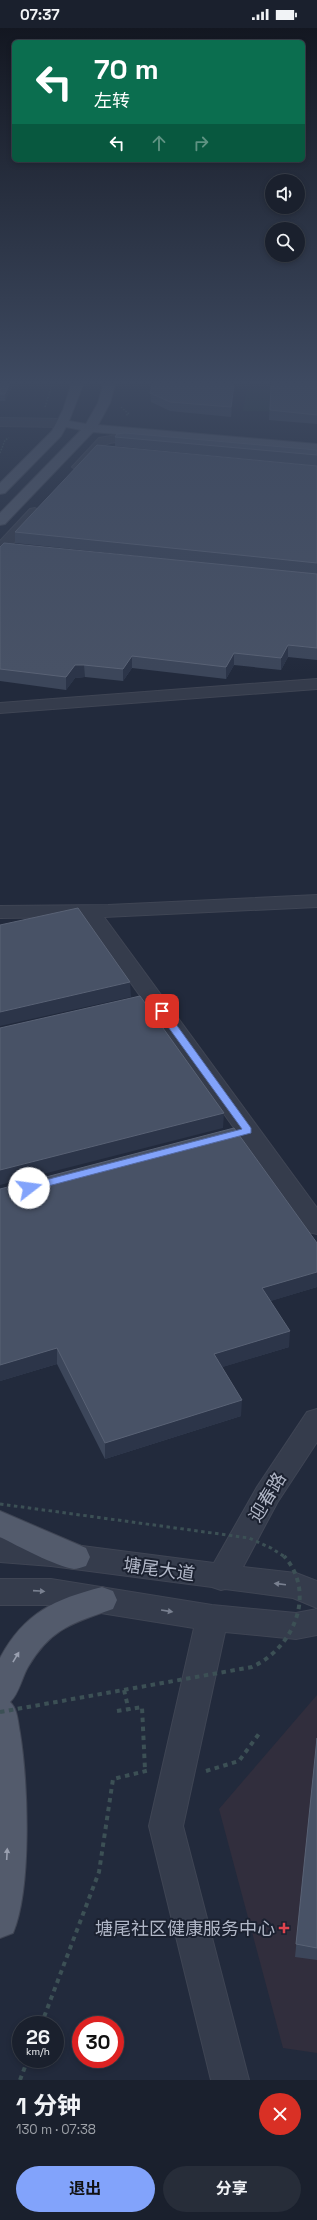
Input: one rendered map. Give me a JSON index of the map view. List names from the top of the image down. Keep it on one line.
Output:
{"streets":{"street":["迎春路","塘尾大道"]},"crossings":[["迎春路","塘尾大道"]],"places":{"health":["塘尾社区健康服务中心"]},"page":{"status":"07:37","turn":["70 m","左转"],"speed":"26 km/h","limit":"30","heading":["1 分钟","130 m · 07:38"],"buttons":["退出","分享"]}}
